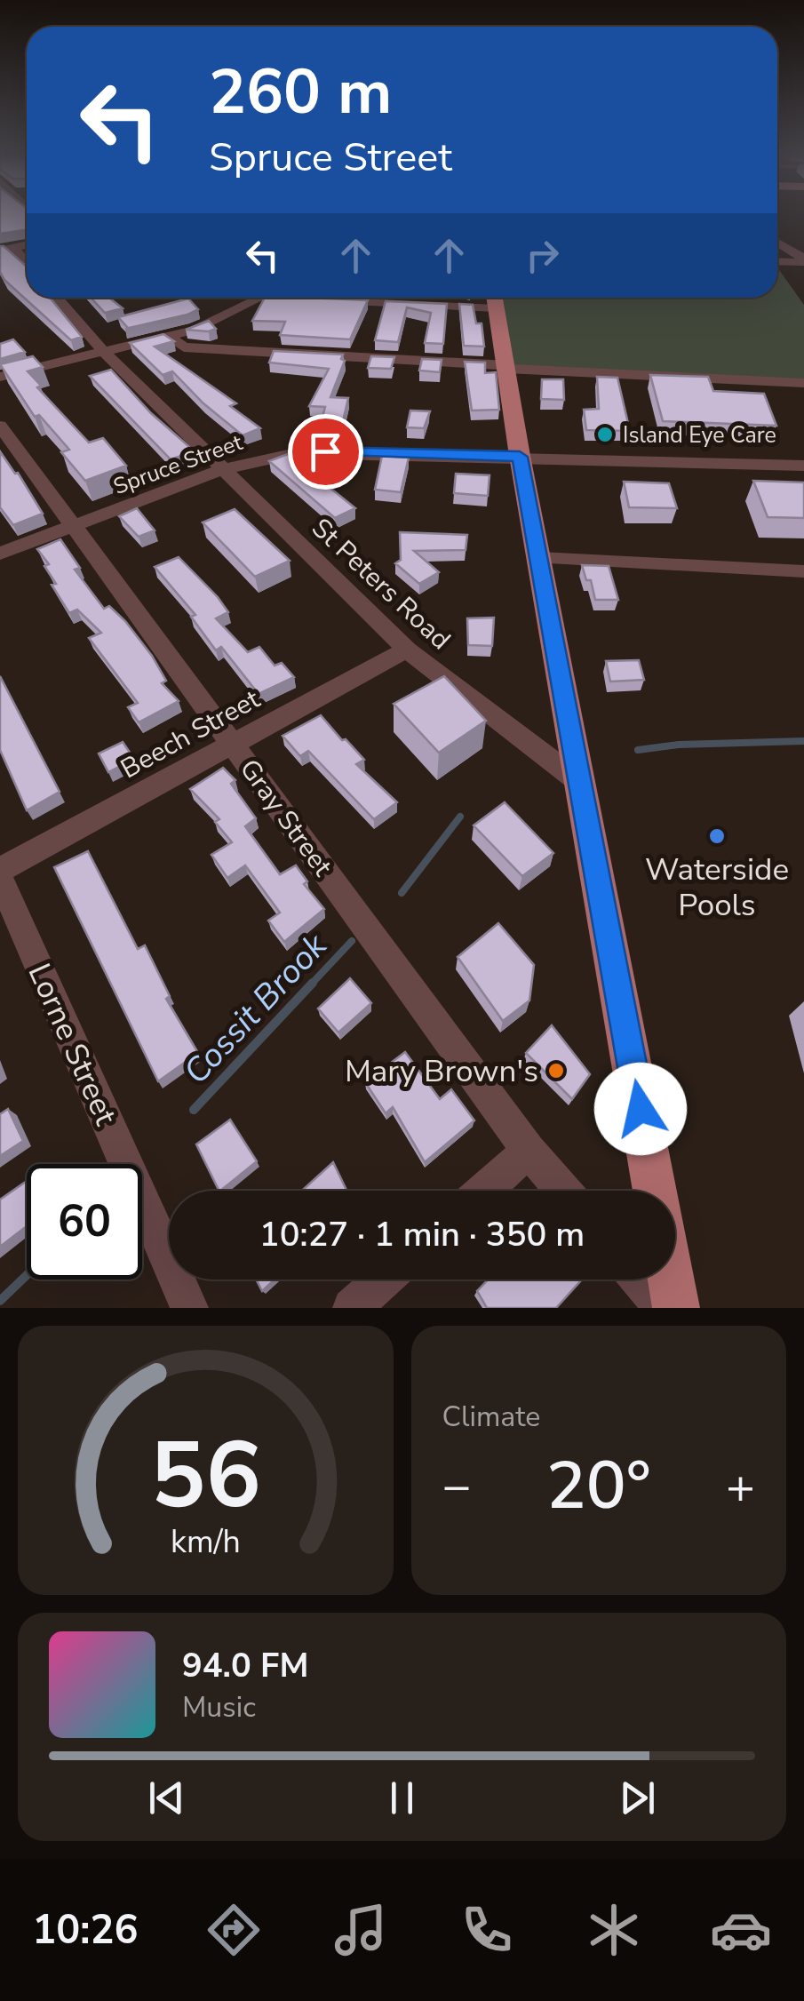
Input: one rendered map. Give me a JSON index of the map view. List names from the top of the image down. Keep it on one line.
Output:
{"streets":{"street":["Spruce Street","St Peters Road","Beech Street","Gray Street","Lorne Street"]},"crossings":[["Spruce Street","St Peters Road"],["Spruce Street","Gray Street"],["St Peters Road","Beech Street"],["Beech Street","Gray Street"]],"water":["Cossit Brook"],"places":["Island Eye Care","Waterside Pools","Mary Brown's"],"page":{"turn":["260 m","Spruce Street"],"limit":"60","trip":"10:27 · 1 min · 350 m","tile":"Climate","heat":["−","20°","+"],"song":["94.0 FM","Music"],"tabs":"10:26","gauge":["56","km/h"]}}
